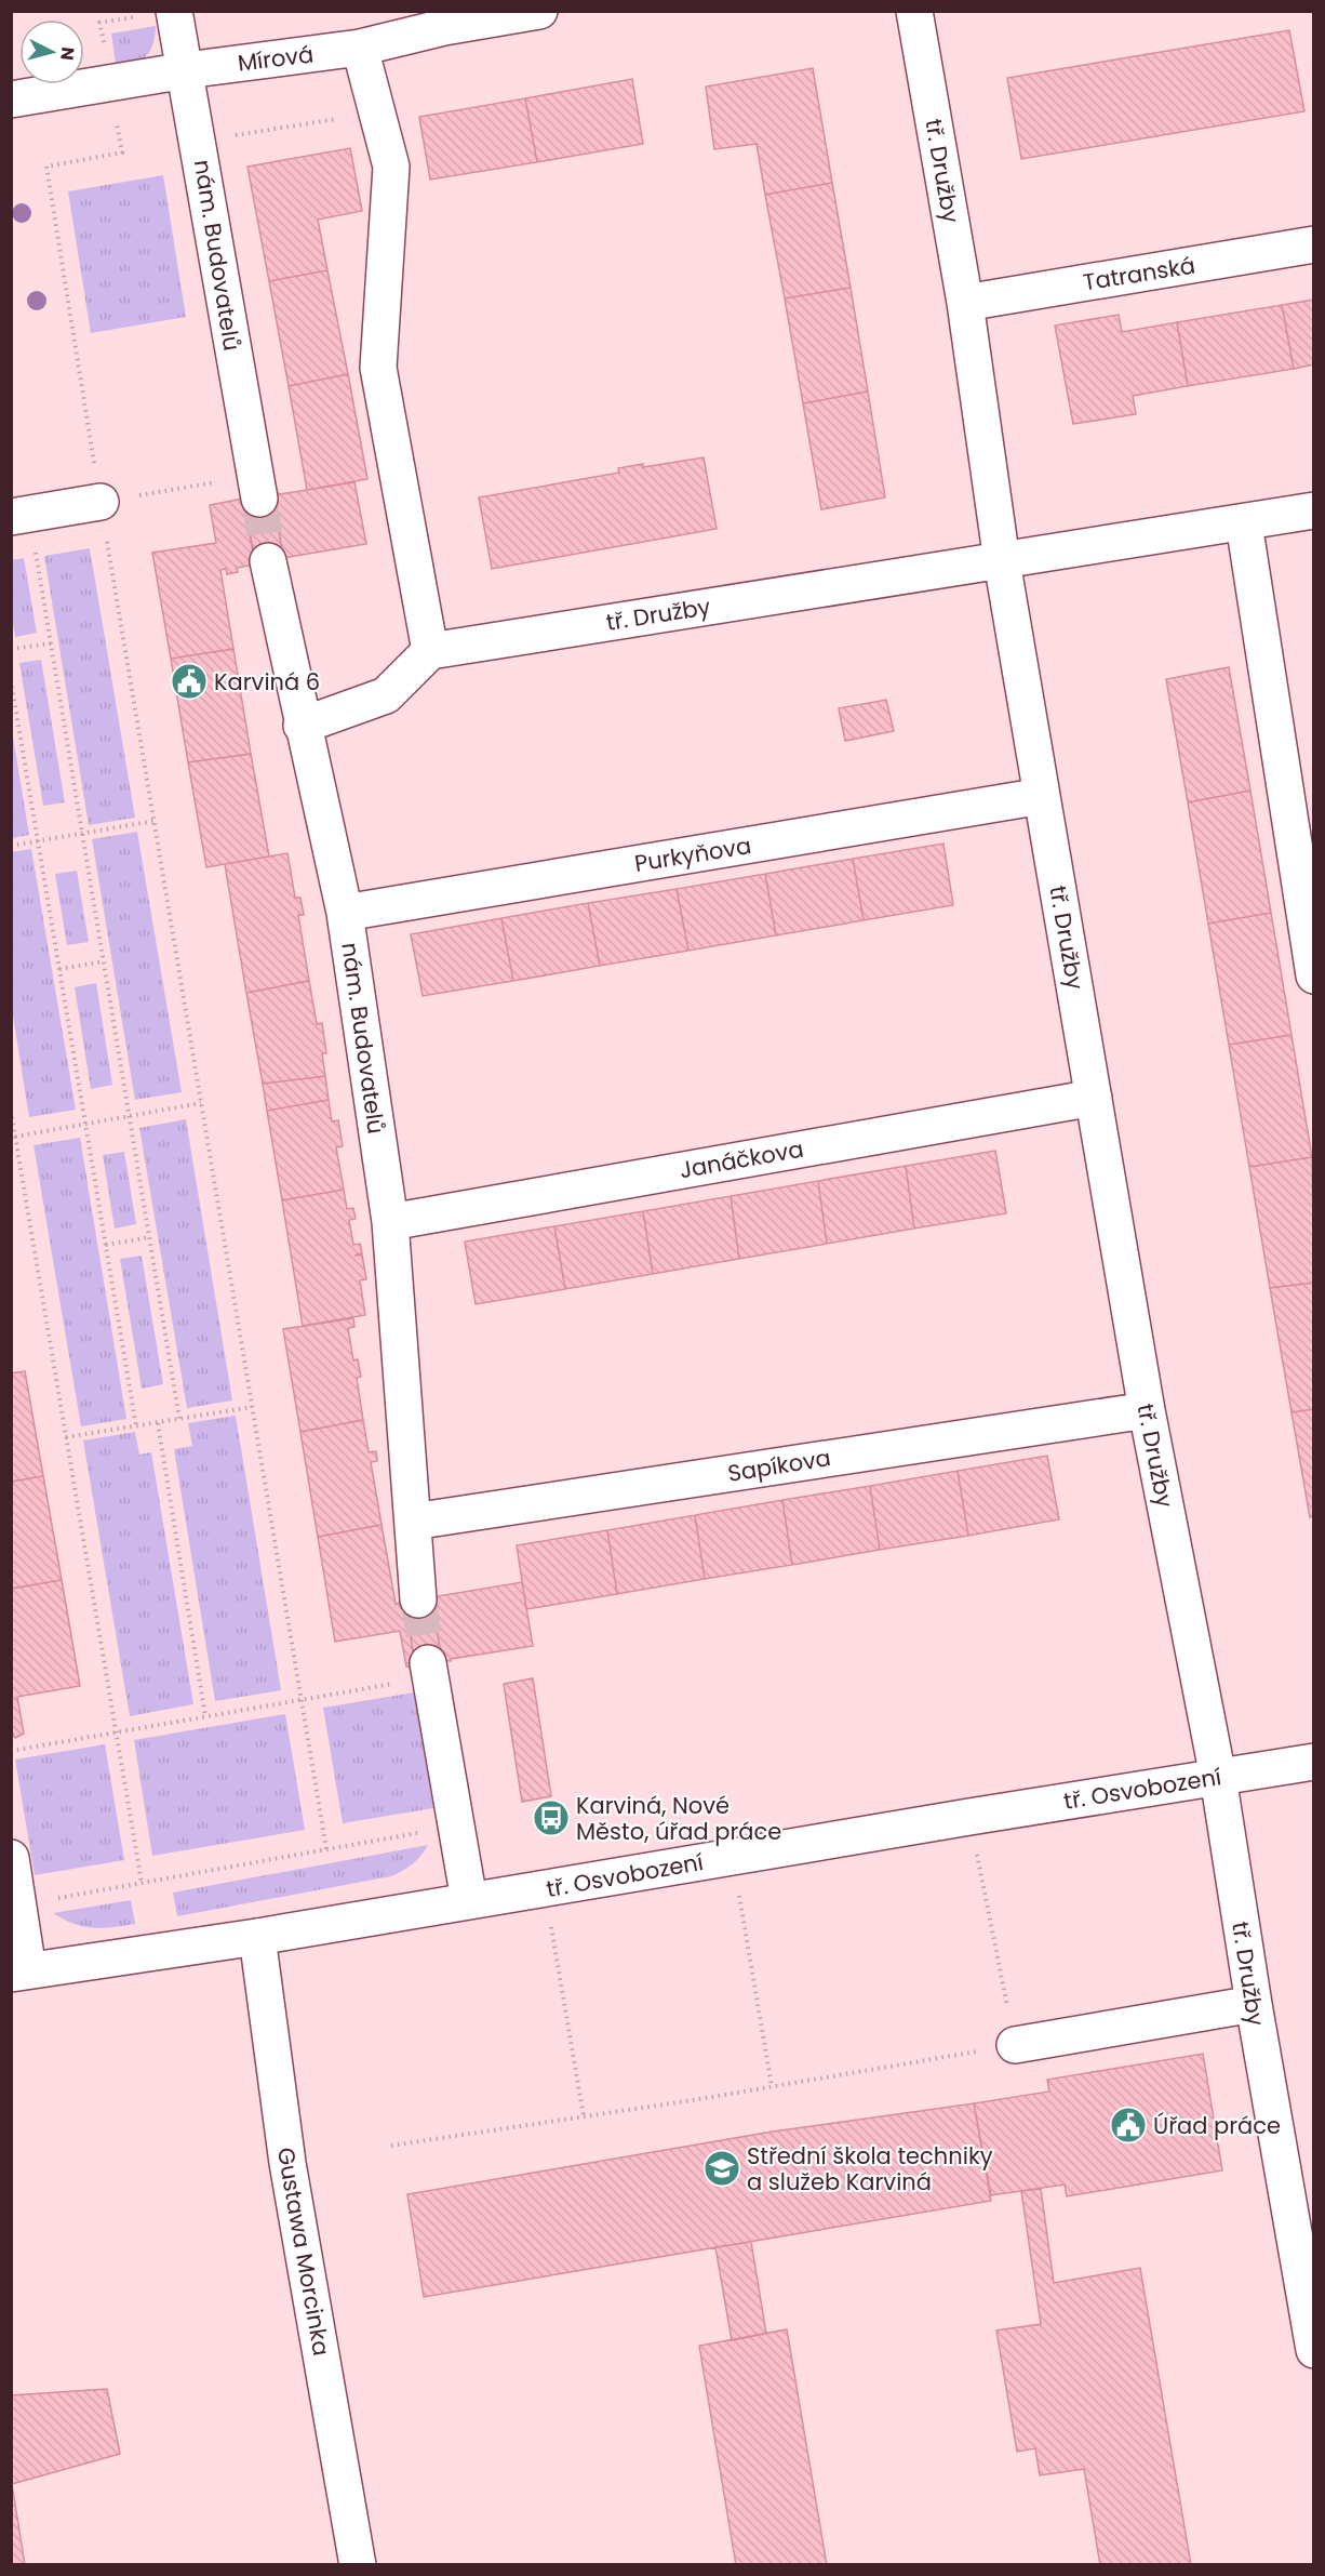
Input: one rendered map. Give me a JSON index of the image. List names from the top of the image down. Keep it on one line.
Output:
{"streets":{"street":["Mírová","tř. Družby","nám. Budovatelů","Tatranská","Purkyňova","Janáčkova","Sapíkova","tř. Osvobození","Gustawa Morcinka"]},"crossings":[["Mírová","nám. Budovatelů"],["tř. Družby","Tatranská"],["tř. Družby","Purkyňova"],["tř. Družby","Janáčkova"],["tř. Družby","Sapíkova"],["tř. Družby","tř. Osvobození"],["nám. Budovatelů","Purkyňova"],["nám. Budovatelů","Janáčkova"],["nám. Budovatelů","Sapíkova"],["tř. Osvobození","Gustawa Morcinka"]],"places":{"public building":["Karviná 6","Úřad práce"],"bus stop":["Karviná, Nové Město, úřad práce"],"school or university":["Střední škola techniky a služeb Karviná"]},"north":"right"}
